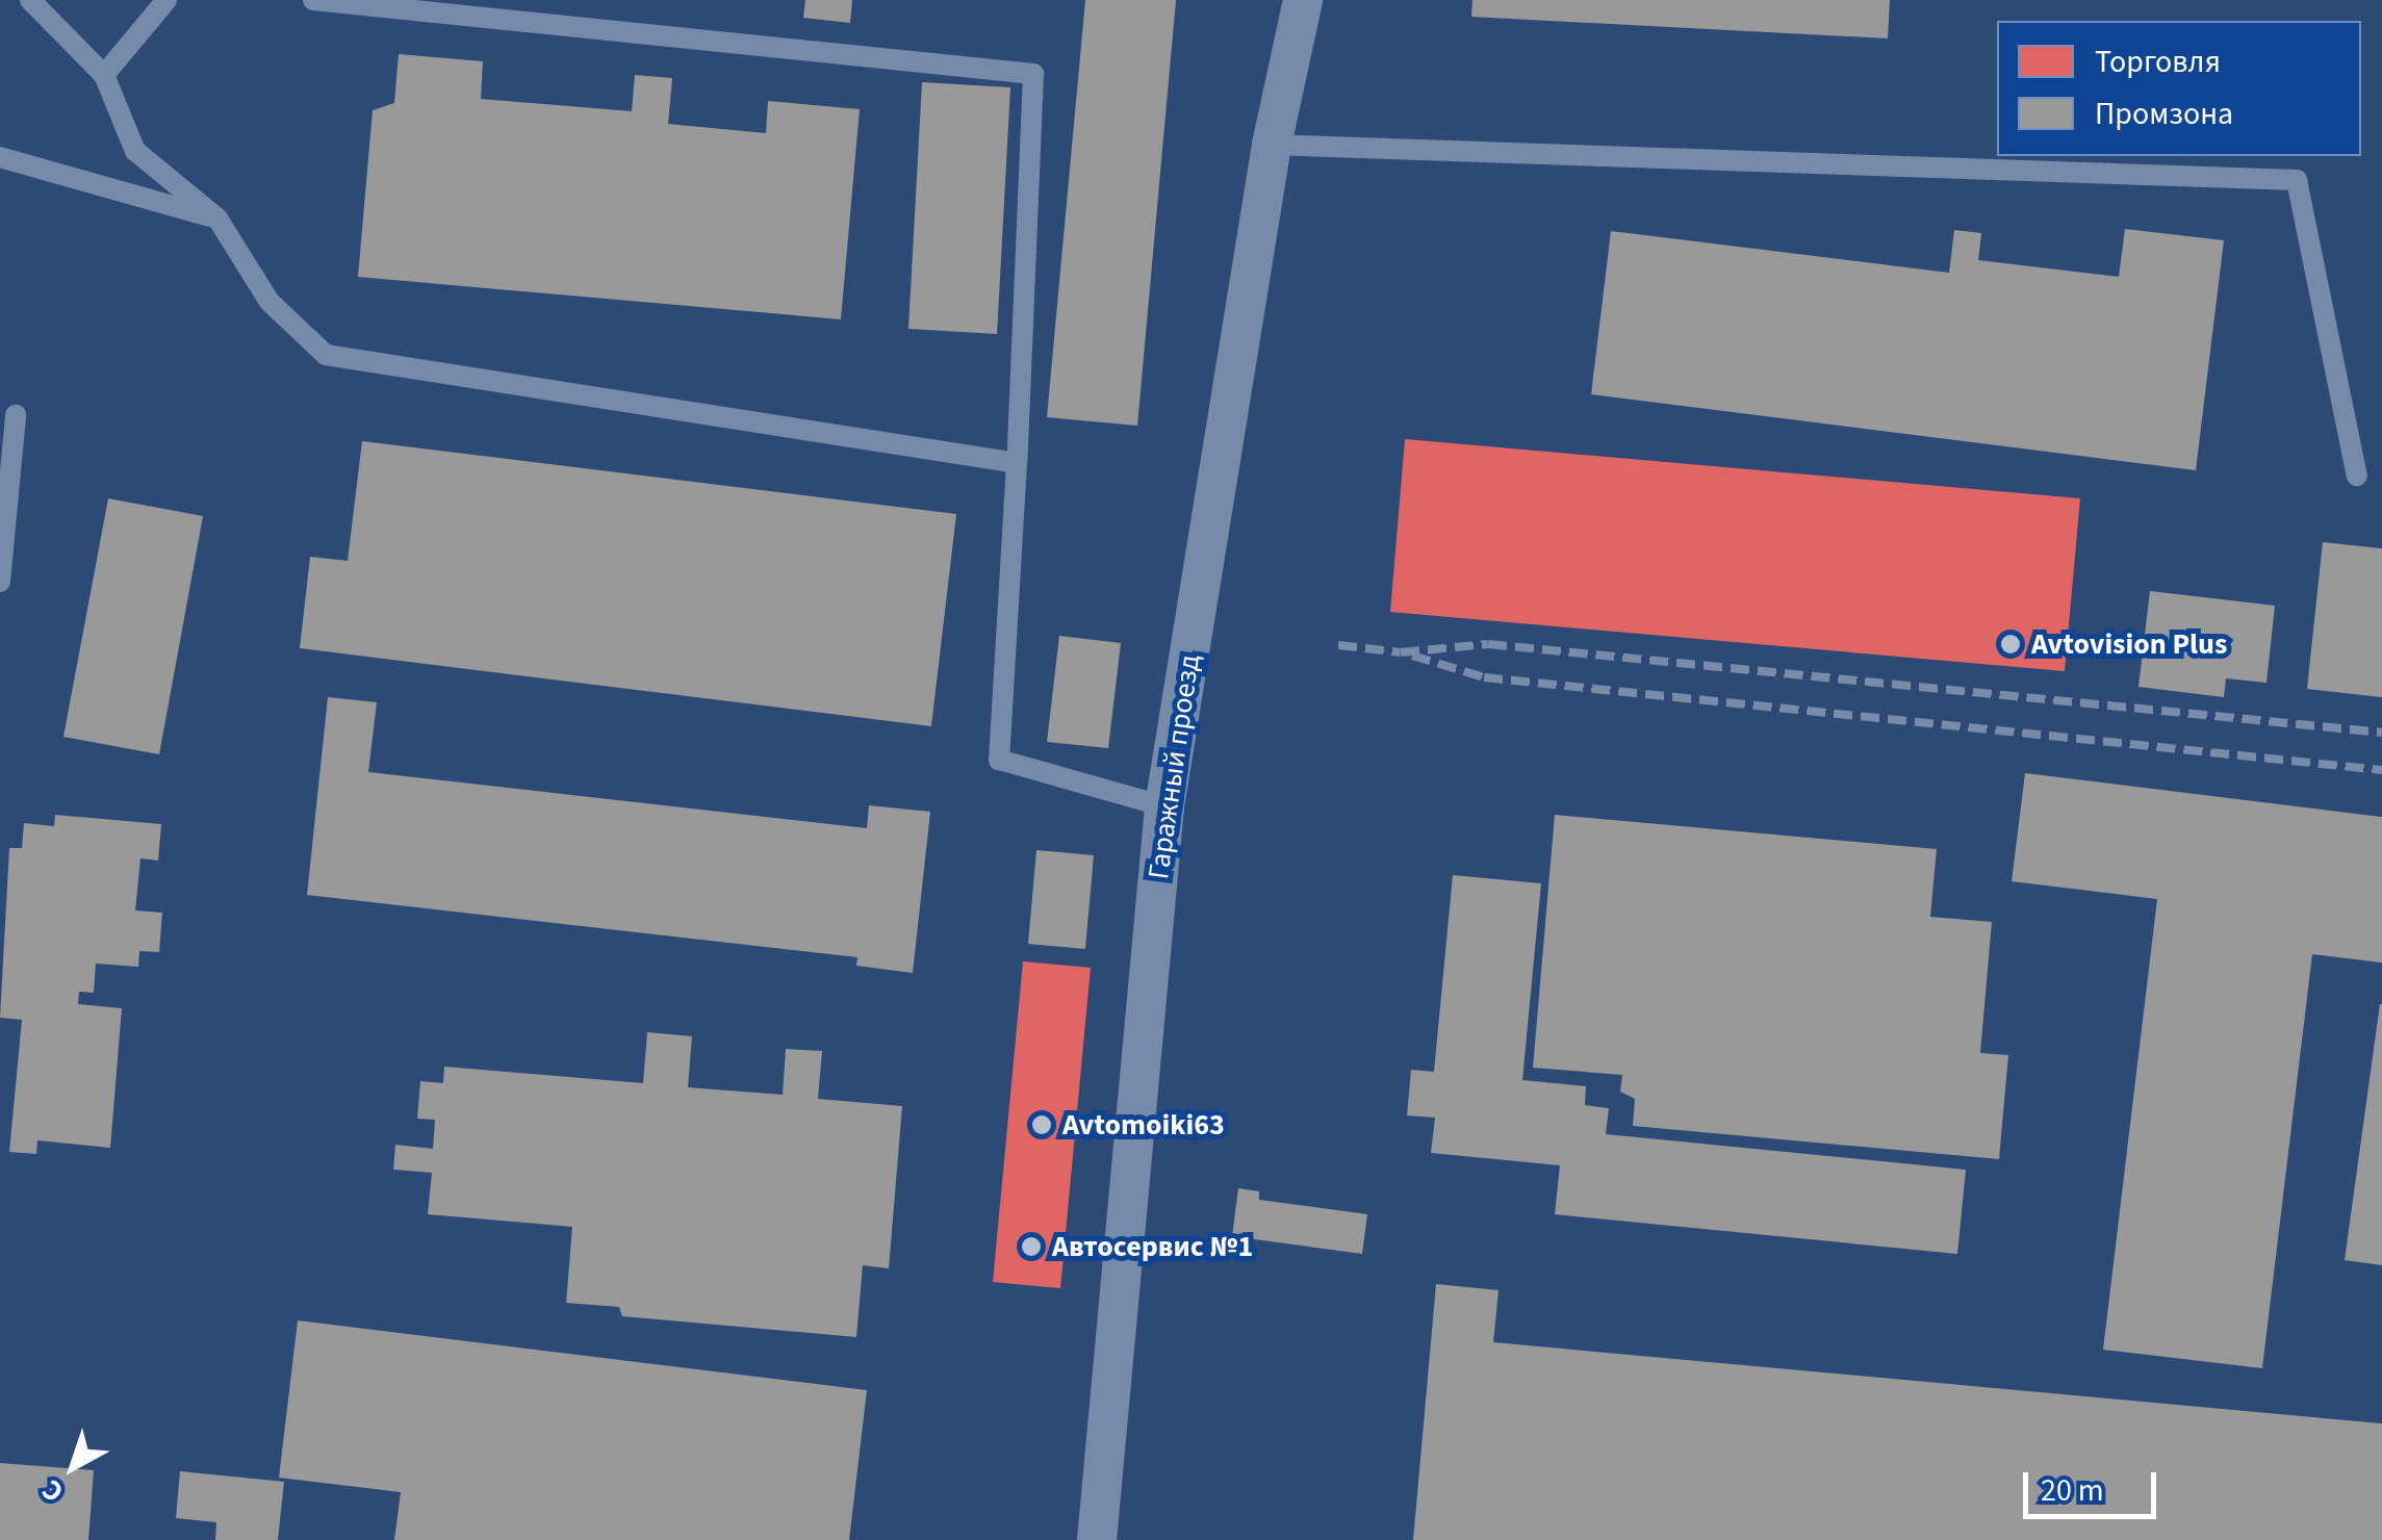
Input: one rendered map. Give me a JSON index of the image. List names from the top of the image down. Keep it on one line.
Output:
{"streets":{"street":["Гаражный проезд"]},"places":["Avtovision Plus","Avtomoiki63","Автосервис №1"],"legend":["Торговля","Промзона"],"scale_bar":"20 m","north":"bottom left"}
